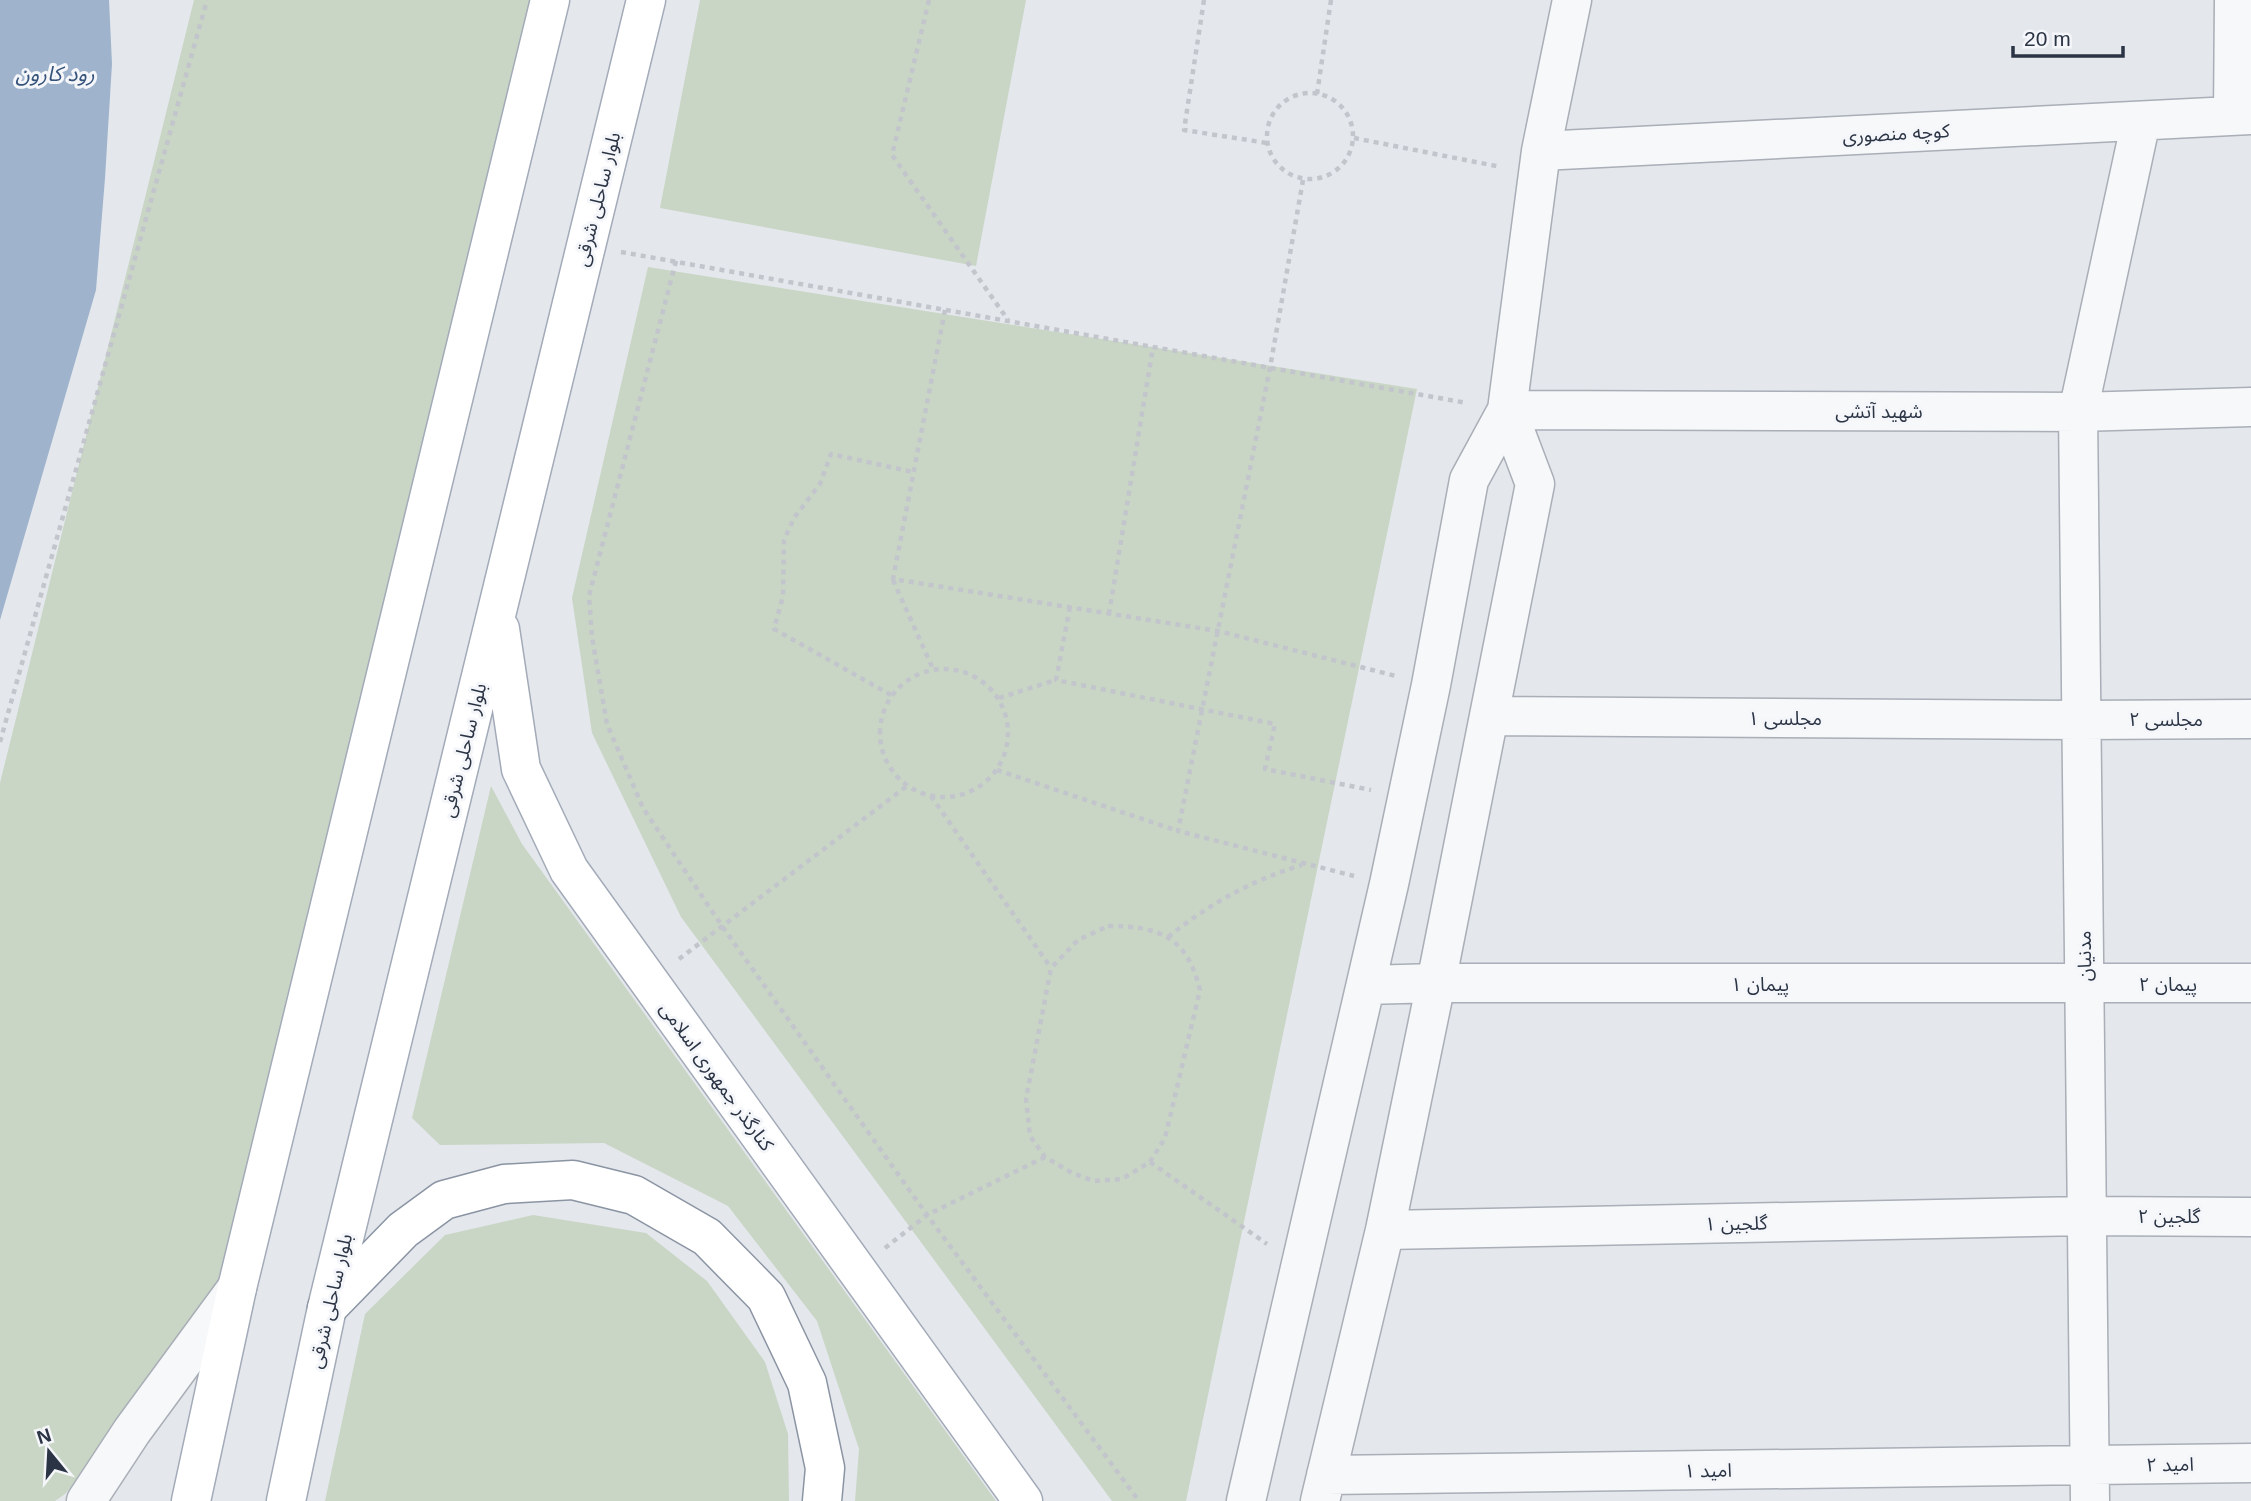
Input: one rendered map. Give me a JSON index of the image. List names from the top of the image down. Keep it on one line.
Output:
{"streets":{"main road":["بلوار ساحلی شرقی","کنارگذر جمهوری اسلامی"],"street":["کوچه منصوری","شهید آتشی","مجلسی ۱","مجلسی ۲","مدنیان","پیمان ۱","پیمان ۲","گلجین ۲","گلجین ۱","امید ۲","امید ۱"]},"crossings":[["کوچه منصوری","مدنیان"],["بلوار ساحلی شرقی","کنارگذر جمهوری اسلامی"],["شهید آتشی","مدنیان"],["مجلسی ۱","مجلسی ۲"],["مجلسی ۱","مدنیان"],["مجلسی ۲","مدنیان"],["مدنیان","پیمان ۱"],["مدنیان","پیمان ۲"],["مدنیان","گلجین ۲"],["مدنیان","گلجین ۱"],["مدنیان","امید ۲"],["مدنیان","امید ۱"],["پیمان ۱","پیمان ۲"],["گلجین ۲","گلجین ۱"],["امید ۲","امید ۱"]],"water":["رود کارون"],"scale_bar":"20 m","north":"top"}
